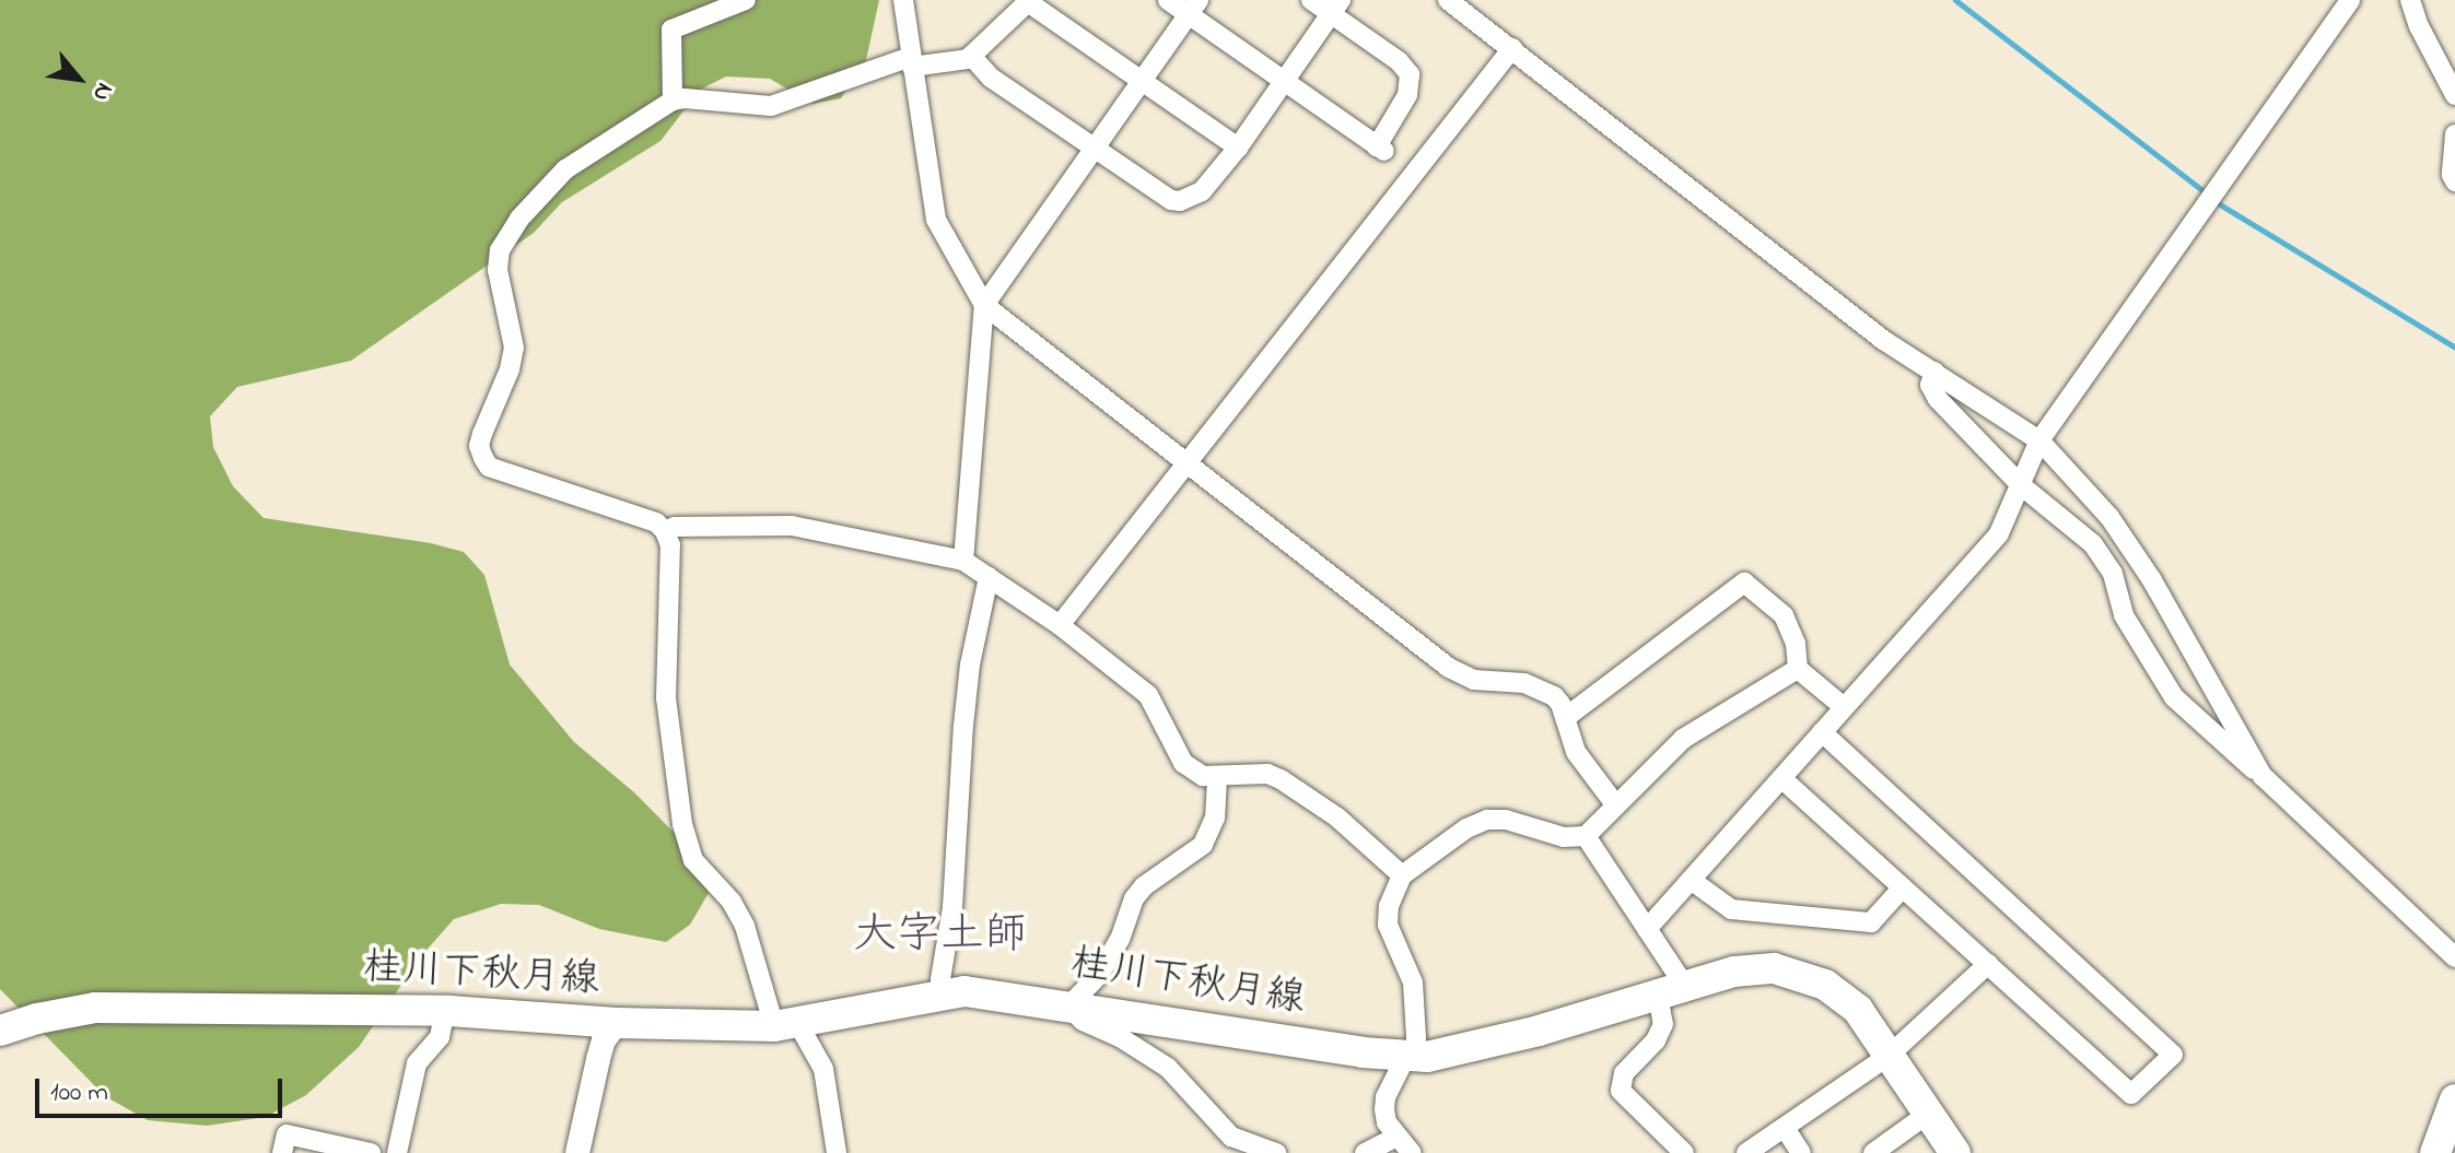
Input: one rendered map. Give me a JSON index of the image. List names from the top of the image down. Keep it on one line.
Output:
{"streets":{"main road":["桂川下秋月線"]},"districts":["大字土師"],"scale_bar":"100 m","north":"bottom right"}
